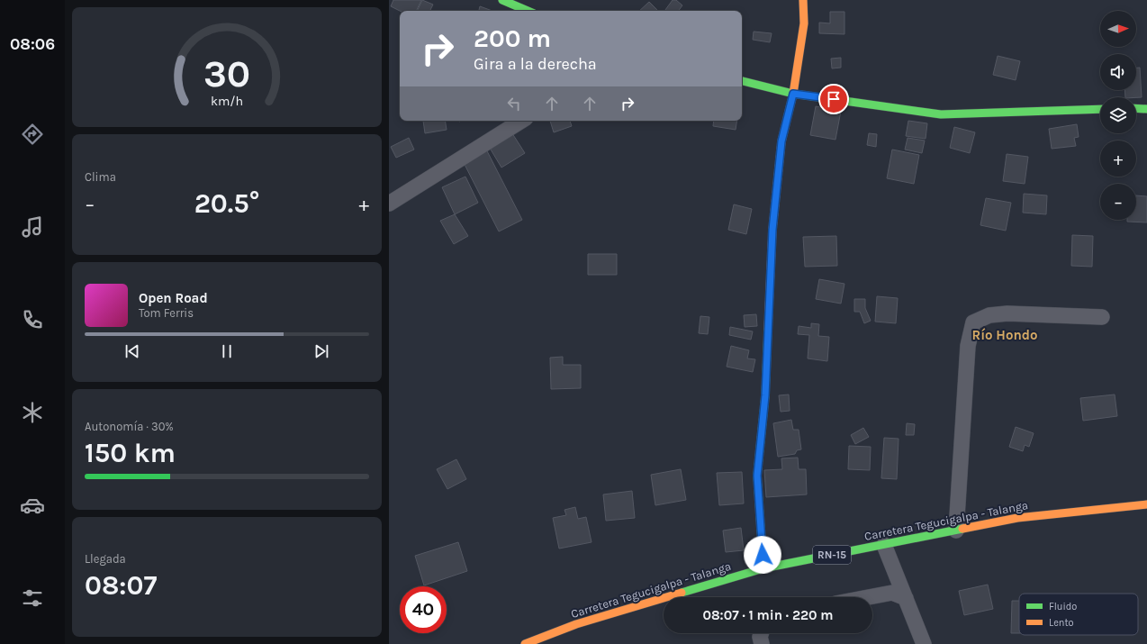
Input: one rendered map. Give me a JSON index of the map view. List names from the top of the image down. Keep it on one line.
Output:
{"streets":{"street":["Carretera Tegucigalpa - Talanga","RN-15"]},"districts":["Río Hondo"],"legend":["Fluido","Lento"],"north":"right","page":{"tabs":"08:06","map_buttons":["+","−"],"turn":["200 m","Gira a la derecha"],"tile":["Clima",["Autonomía · 30%","150 km"],["Llegada","08:07"]],"heat":["−","20.5°","+"],"song":["Open Road","Tom Ferris"],"limit":"40","trip":"08:07 · 1 min · 220 m","gauge":["30","km/h"]}}
